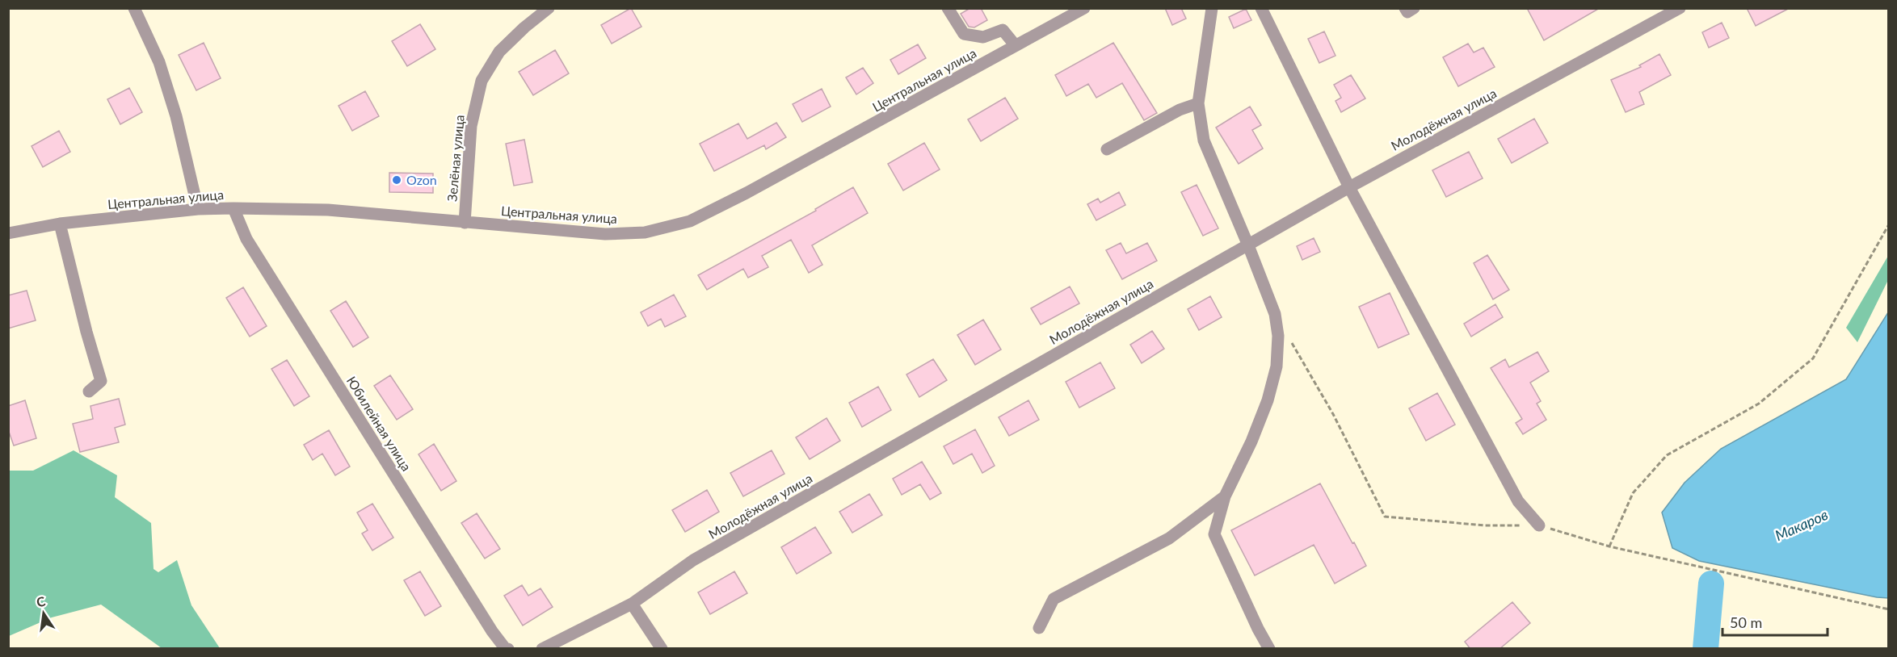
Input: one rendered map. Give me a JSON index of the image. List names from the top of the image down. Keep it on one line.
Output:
{"streets":{"street":["Центральная улица","Молодёжная улица","Зелёная улица","Юбилейная улица"]},"crossings":[["Центральная улица","Зелёная улица"],["Центральная улица","Юбилейная улица"]],"water":["Макаров"],"places":["Ozon"],"scale_bar":"50 m","north":"top"}
